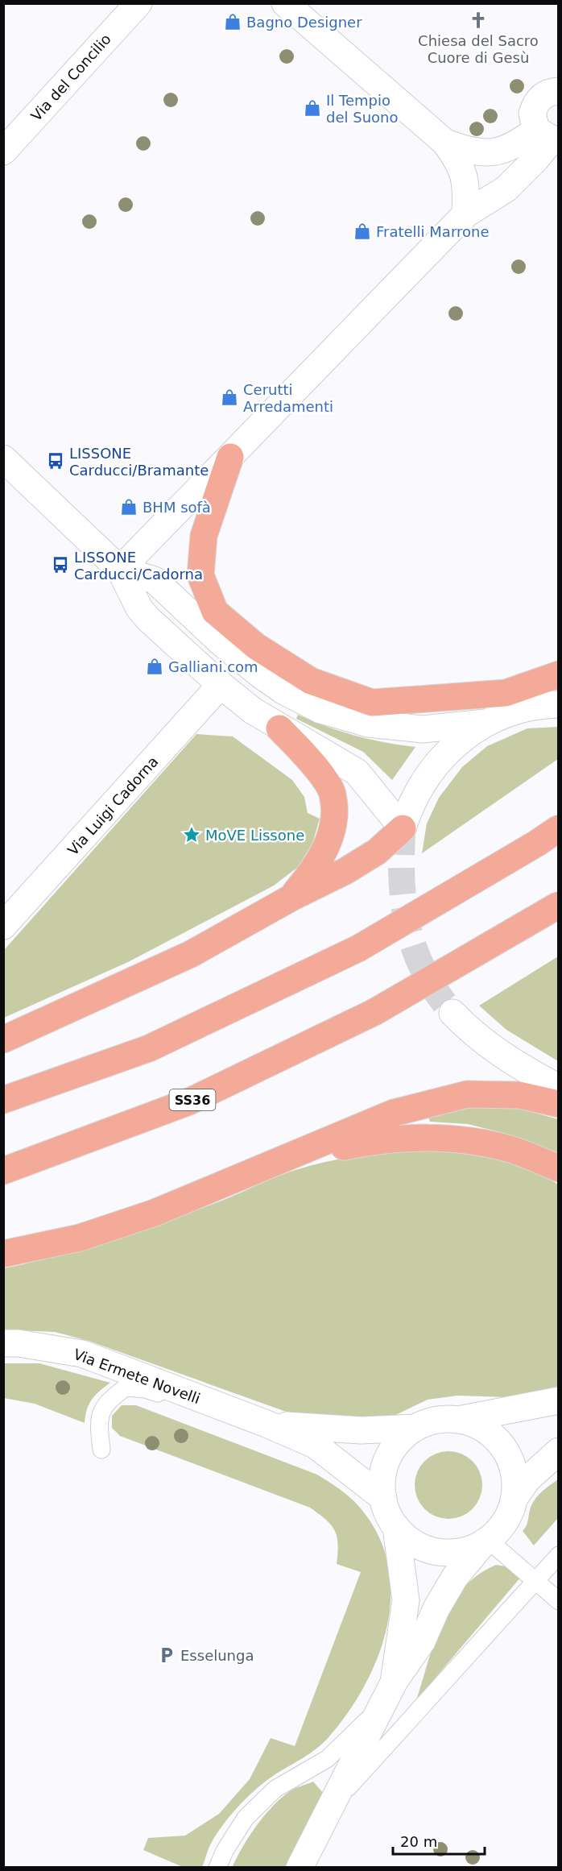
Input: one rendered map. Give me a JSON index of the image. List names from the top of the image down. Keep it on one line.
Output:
{"streets":{"highway":["SS36"],"street":["Via del Concilio","Via Luigi Cadorna","Via Ermete Novelli"]},"places":{"church":["Chiesa del Sacro Cuore di Gesù"],"shop":["Bagno Designer","Il Tempio del Suono","Fratelli Marrone","Cerutti Arredamenti","BHM sofà","Galliani.com"],"bus stop":["LISSONE Carducci/Bramante","LISSONE Carducci/Cadorna"],"place":["MoVE Lissone"],"parking":["Esselunga"]},"scale_bar":"20 m"}
